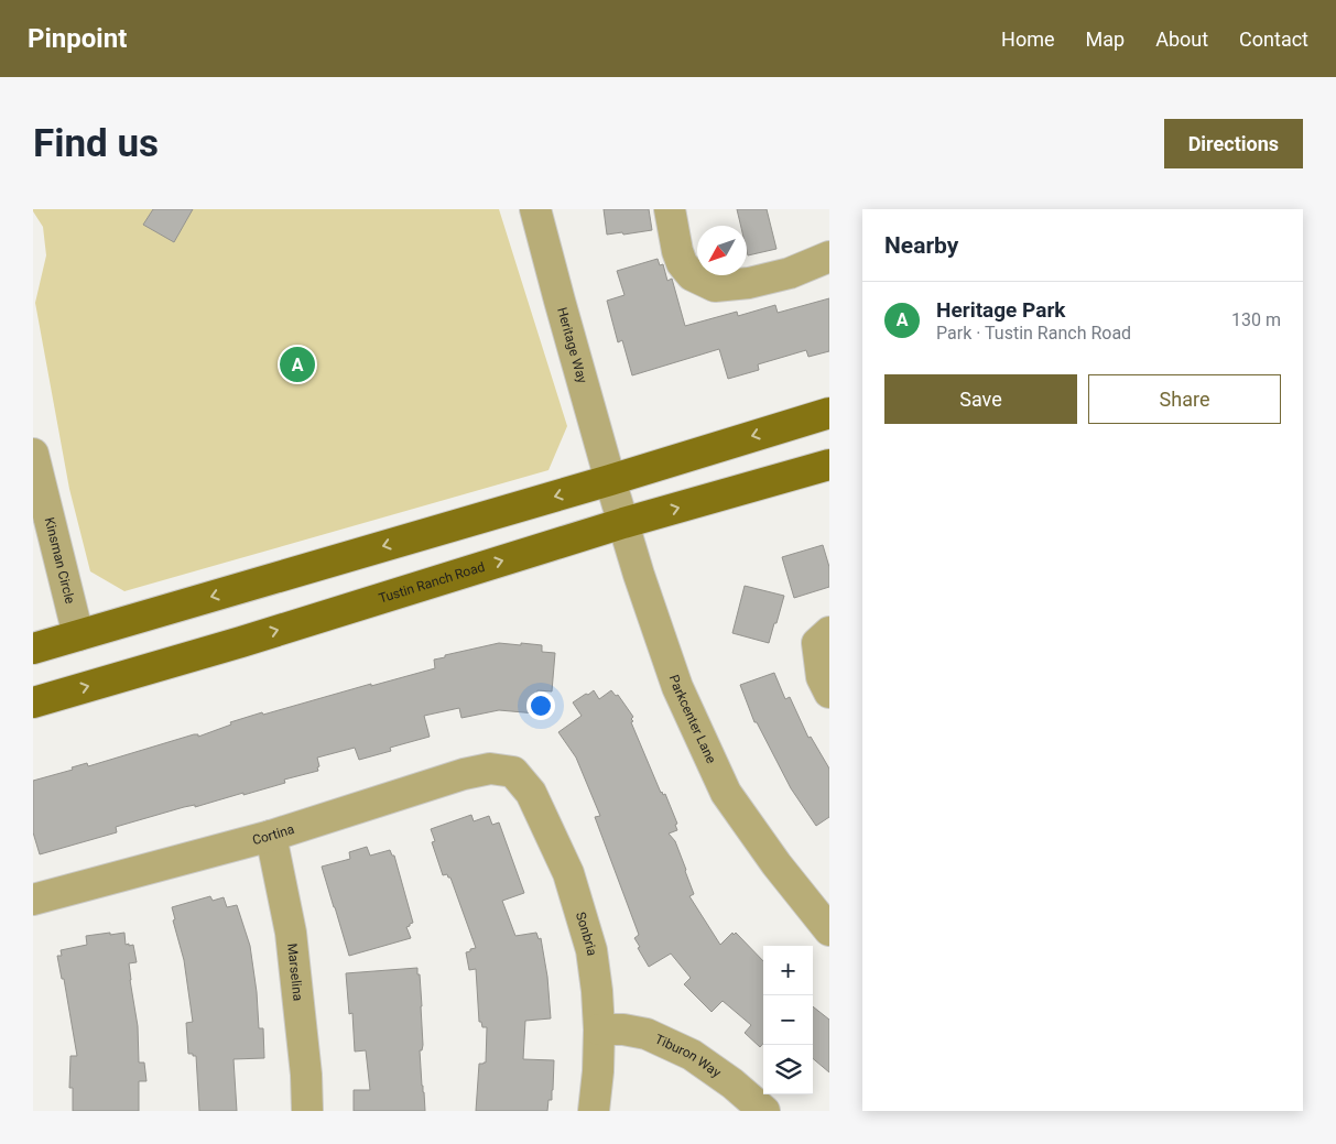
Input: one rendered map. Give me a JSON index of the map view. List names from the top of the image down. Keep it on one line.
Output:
{"streets":{"main road":["Tustin Ranch Road"],"street":["Heritage Way","Kinsman Circle","Parkcenter Lane","Cortina","Sonbria","Marselina","Tiburon Way"]},"crossings":[["Heritage Way","Parkcenter Lane"],["Tustin Ranch Road","Parkcenter Lane"],["Cortina","Sonbria"],["Cortina","Marselina"],["Sonbria","Tiburon Way"]],"north":"bottom left","page":{"header":"Pinpoint","nav":["Home","Map","About","Contact"],"buttons":["Directions",["Save","Share"]],"title":"Find us","heading":"Nearby","list":[{"mark":"A","name":"Heritage Park","note":"Park · Tustin Ranch Road","value":"130 m"}],"pins":"A","map_buttons":["+","−"]}}
